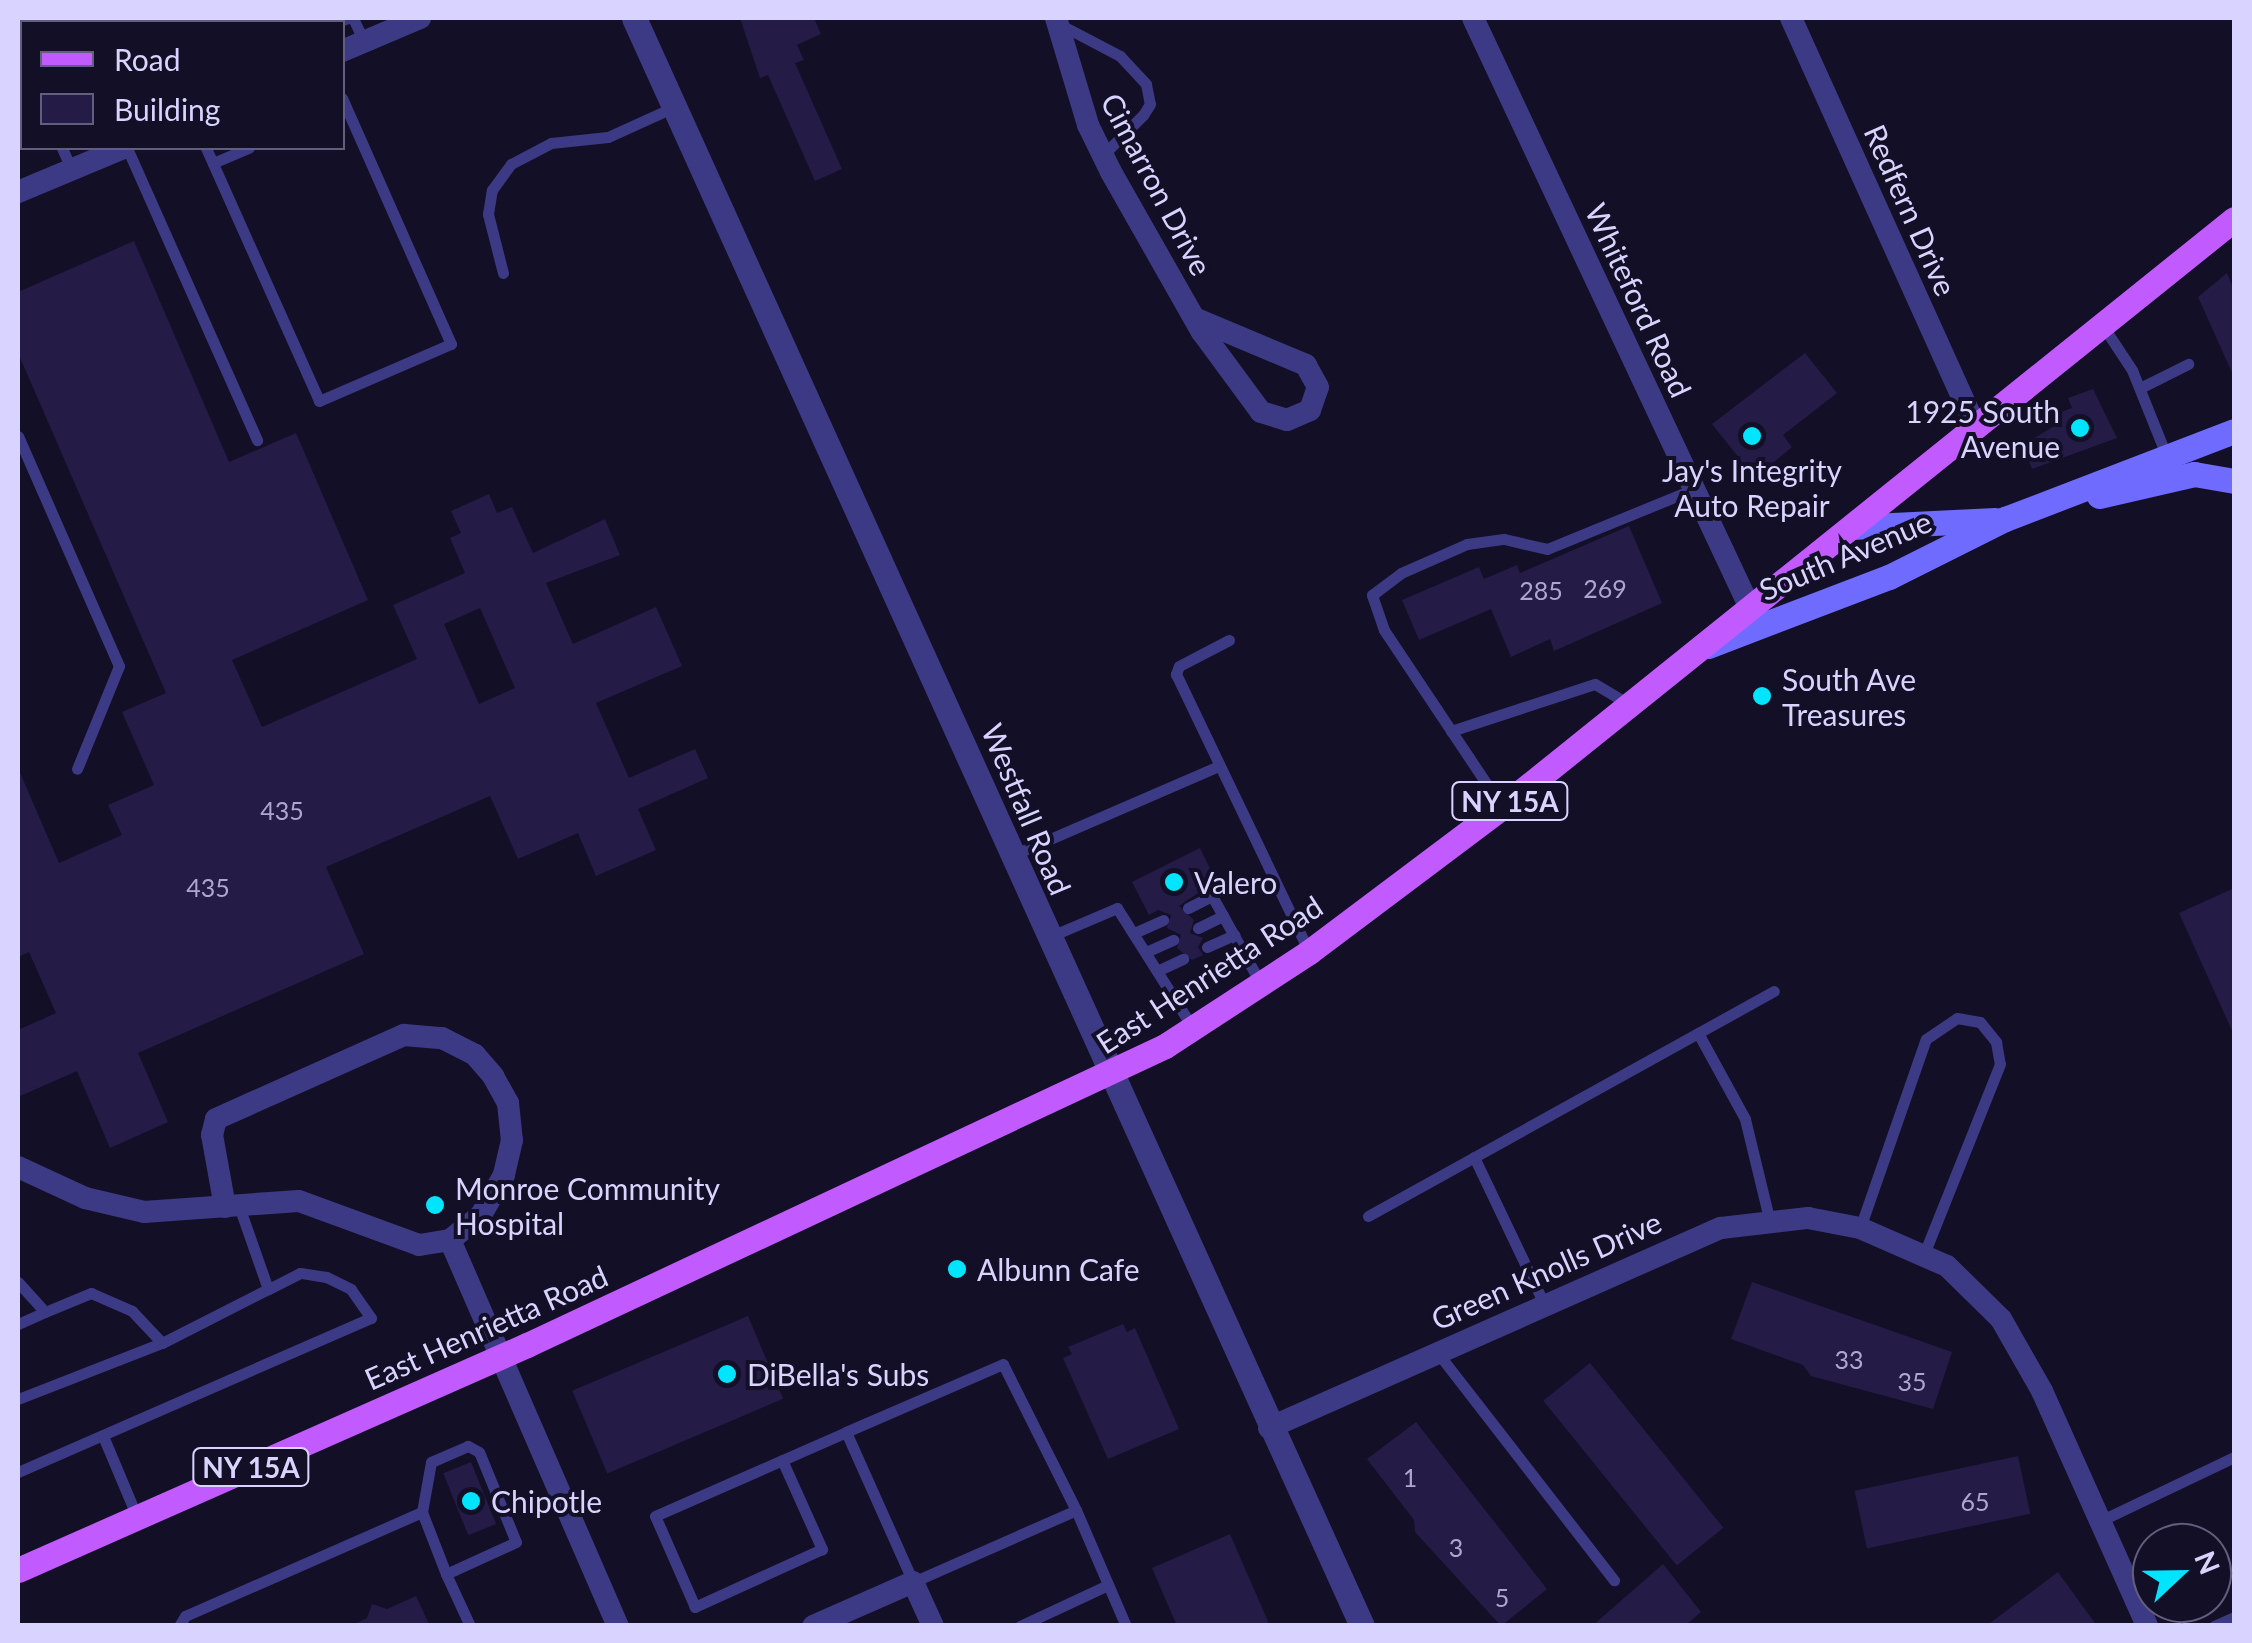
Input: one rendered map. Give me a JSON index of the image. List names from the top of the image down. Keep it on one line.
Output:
{"streets":{"main road":["South Avenue","NY 15A","East Henrietta Road"],"street":["Cimarron Drive","Redfern Drive","Whiteford Road","Westfall Road","Green Knolls Drive"]},"crossings":[["Redfern Drive","East Henrietta Road"],["Whiteford Road","East Henrietta Road"],["South Avenue","East Henrietta Road"],["Westfall Road","East Henrietta Road"],["Westfall Road","Green Knolls Drive"]],"places":["1925 South Avenue","Jay's Integrity Auto Repair","South Ave Treasures","Valero","Monroe Community Hospital","Albunn Cafe","DiBella's Subs","Chipotle"],"house_numbers":["269","285","435","435","33","35","1","65","3","5"],"legend":["Road","Building"],"north":"right"}
